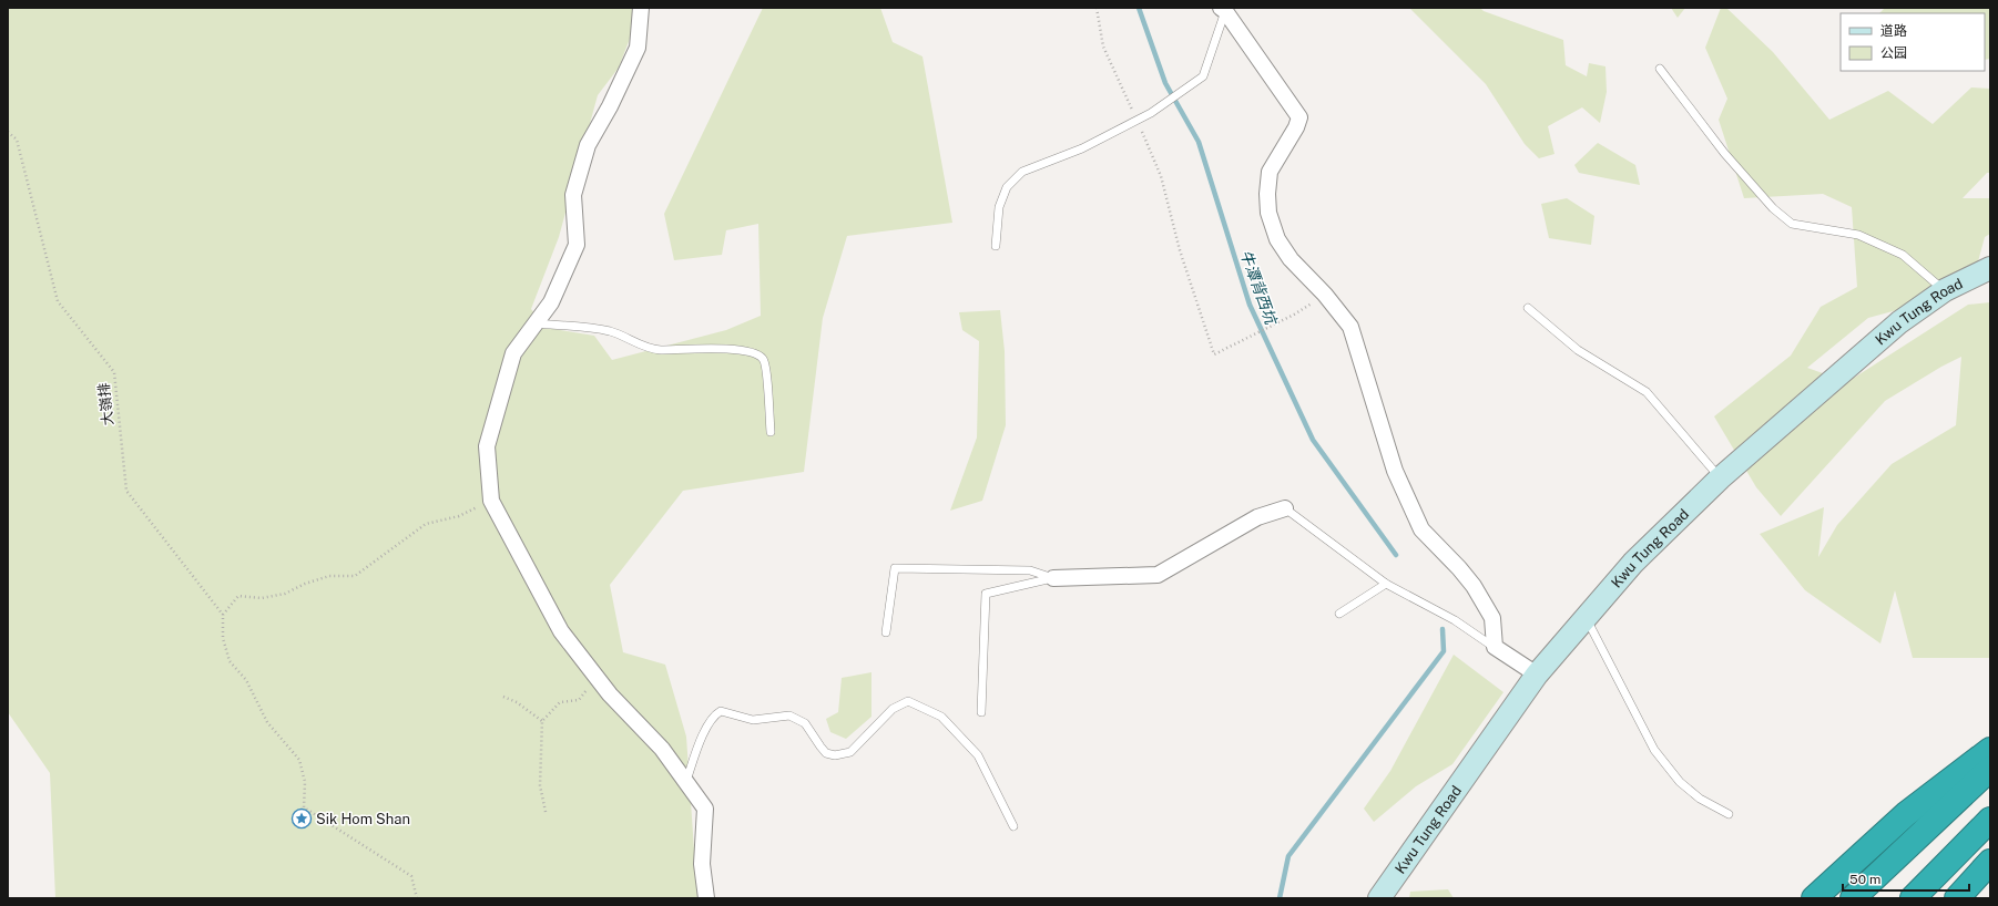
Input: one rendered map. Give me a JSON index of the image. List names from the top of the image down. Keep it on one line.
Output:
{"streets":{"street":["Kwu Tung Road"],"path":["大嶺排"]},"water":["牛潭背西坑"],"places":{"place":["Sik Hom Shan"]},"legend":["道路","公园"],"scale_bar":"50 m"}
